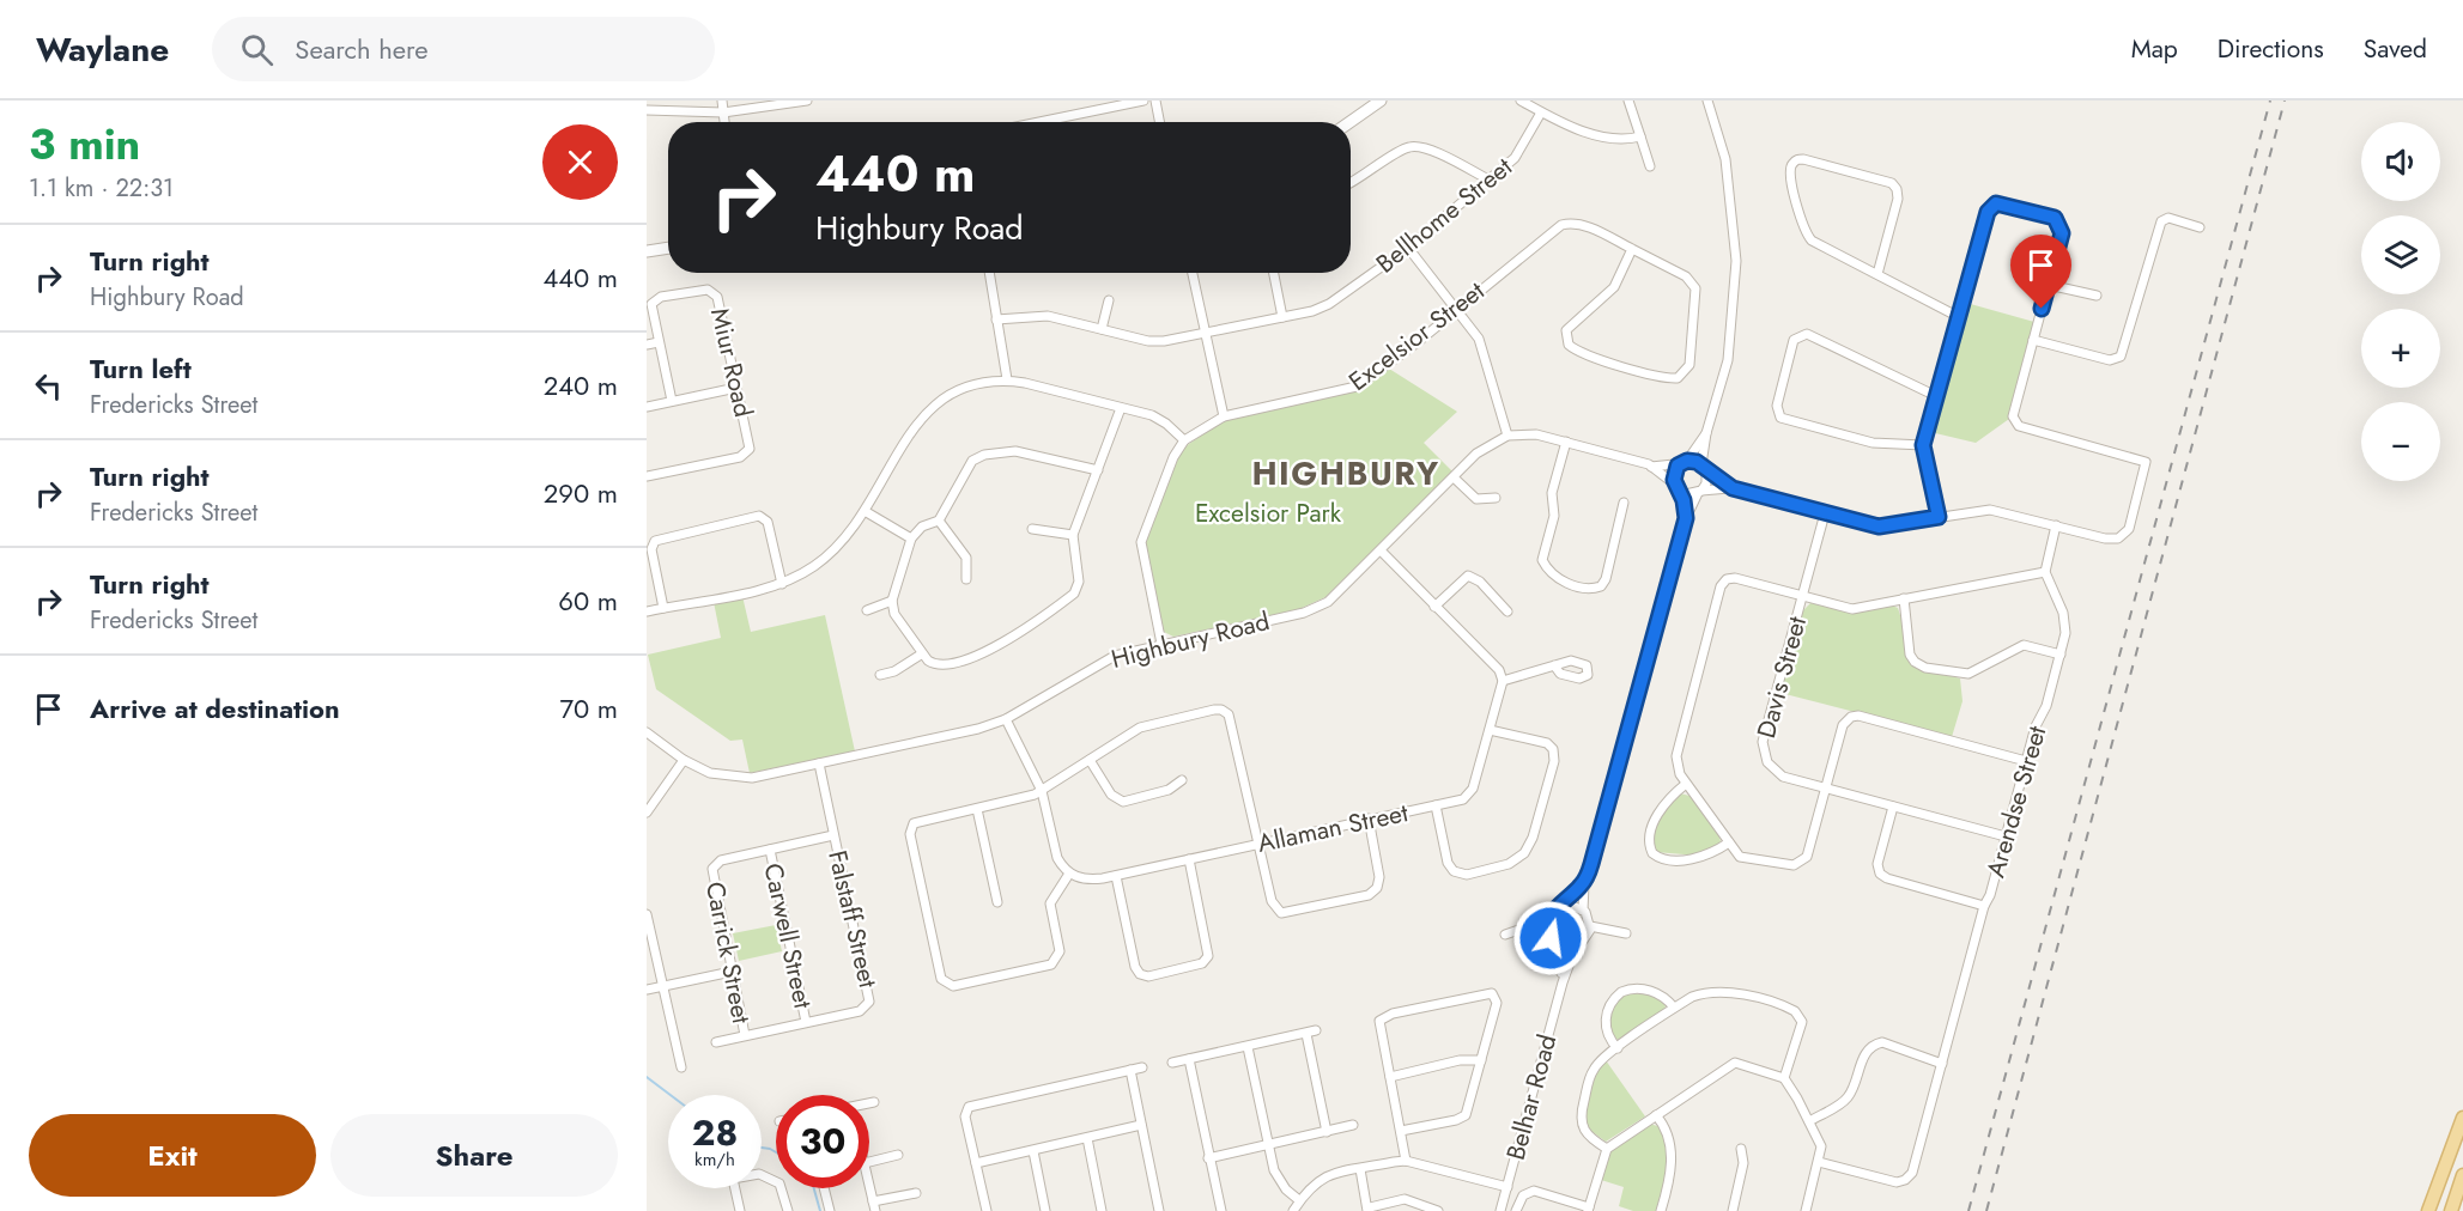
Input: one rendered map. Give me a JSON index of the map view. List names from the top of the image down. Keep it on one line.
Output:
{"streets":{"street":["Bellhome Street","Excelsior Street","Miur Road","Highbury Road","Davis Street","Arendse Street","Allaman Street","Falstaff Street","Carwell Street","Carrick Street","Belhar Road"]},"crossings":[["Highbury Road","Falstaff Street"],["Davis Street","Arendse Street"],["Falstaff Street","Carwell Street"],["Falstaff Street","Carrick Street"],["Carwell Street","Carrick Street"]],"districts":["HIGHBURY"],"parks":["Excelsior Park"],"page":{"header":"Waylane","search":"Search here","nav":["Map","Directions","Saved"],"heading":["3 min","1.1 km · 22:31"],"map_buttons":["+","−"],"turn":["440 m","Highbury Road"],"list":[{"name":"Turn right","note":"Highbury Road","value":"440 m"},{"name":"Turn left","note":"Fredericks Street","value":"240 m"},{"name":"Turn right","note":"Fredericks Street","value":"290 m"},{"name":"Turn right","note":"Fredericks Street","value":"60 m"},{"name":"Arrive at destination","value":"70 m"}],"speed":"28 km/h","limit":"30","buttons":["Exit","Share"]}}
